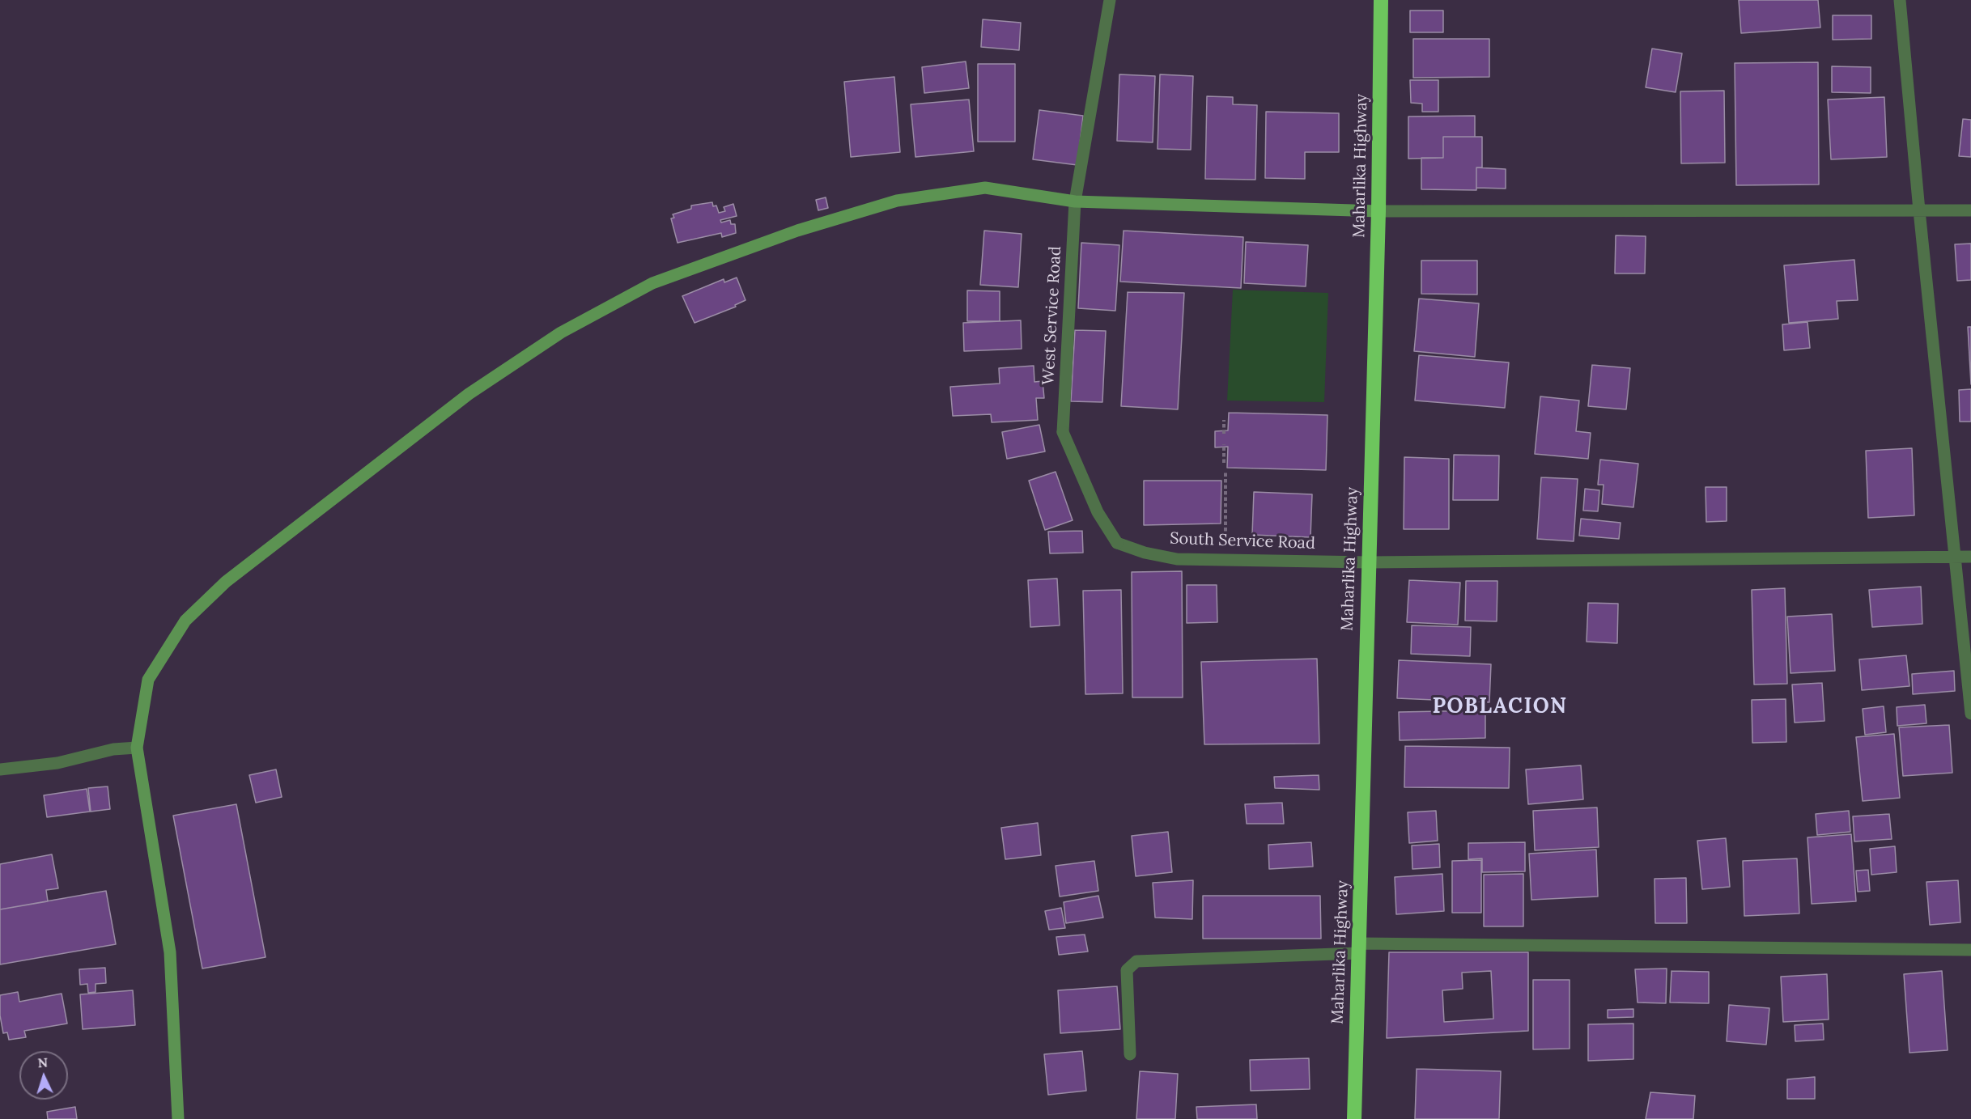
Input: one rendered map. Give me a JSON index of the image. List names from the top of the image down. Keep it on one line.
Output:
{"streets":{"highway":["Maharlika Highway"],"street":["West Service Road","South Service Road"]},"crossings":[["Maharlika Highway","South Service Road"],["West Service Road","South Service Road"]],"districts":["POBLACION"],"north":"top"}
